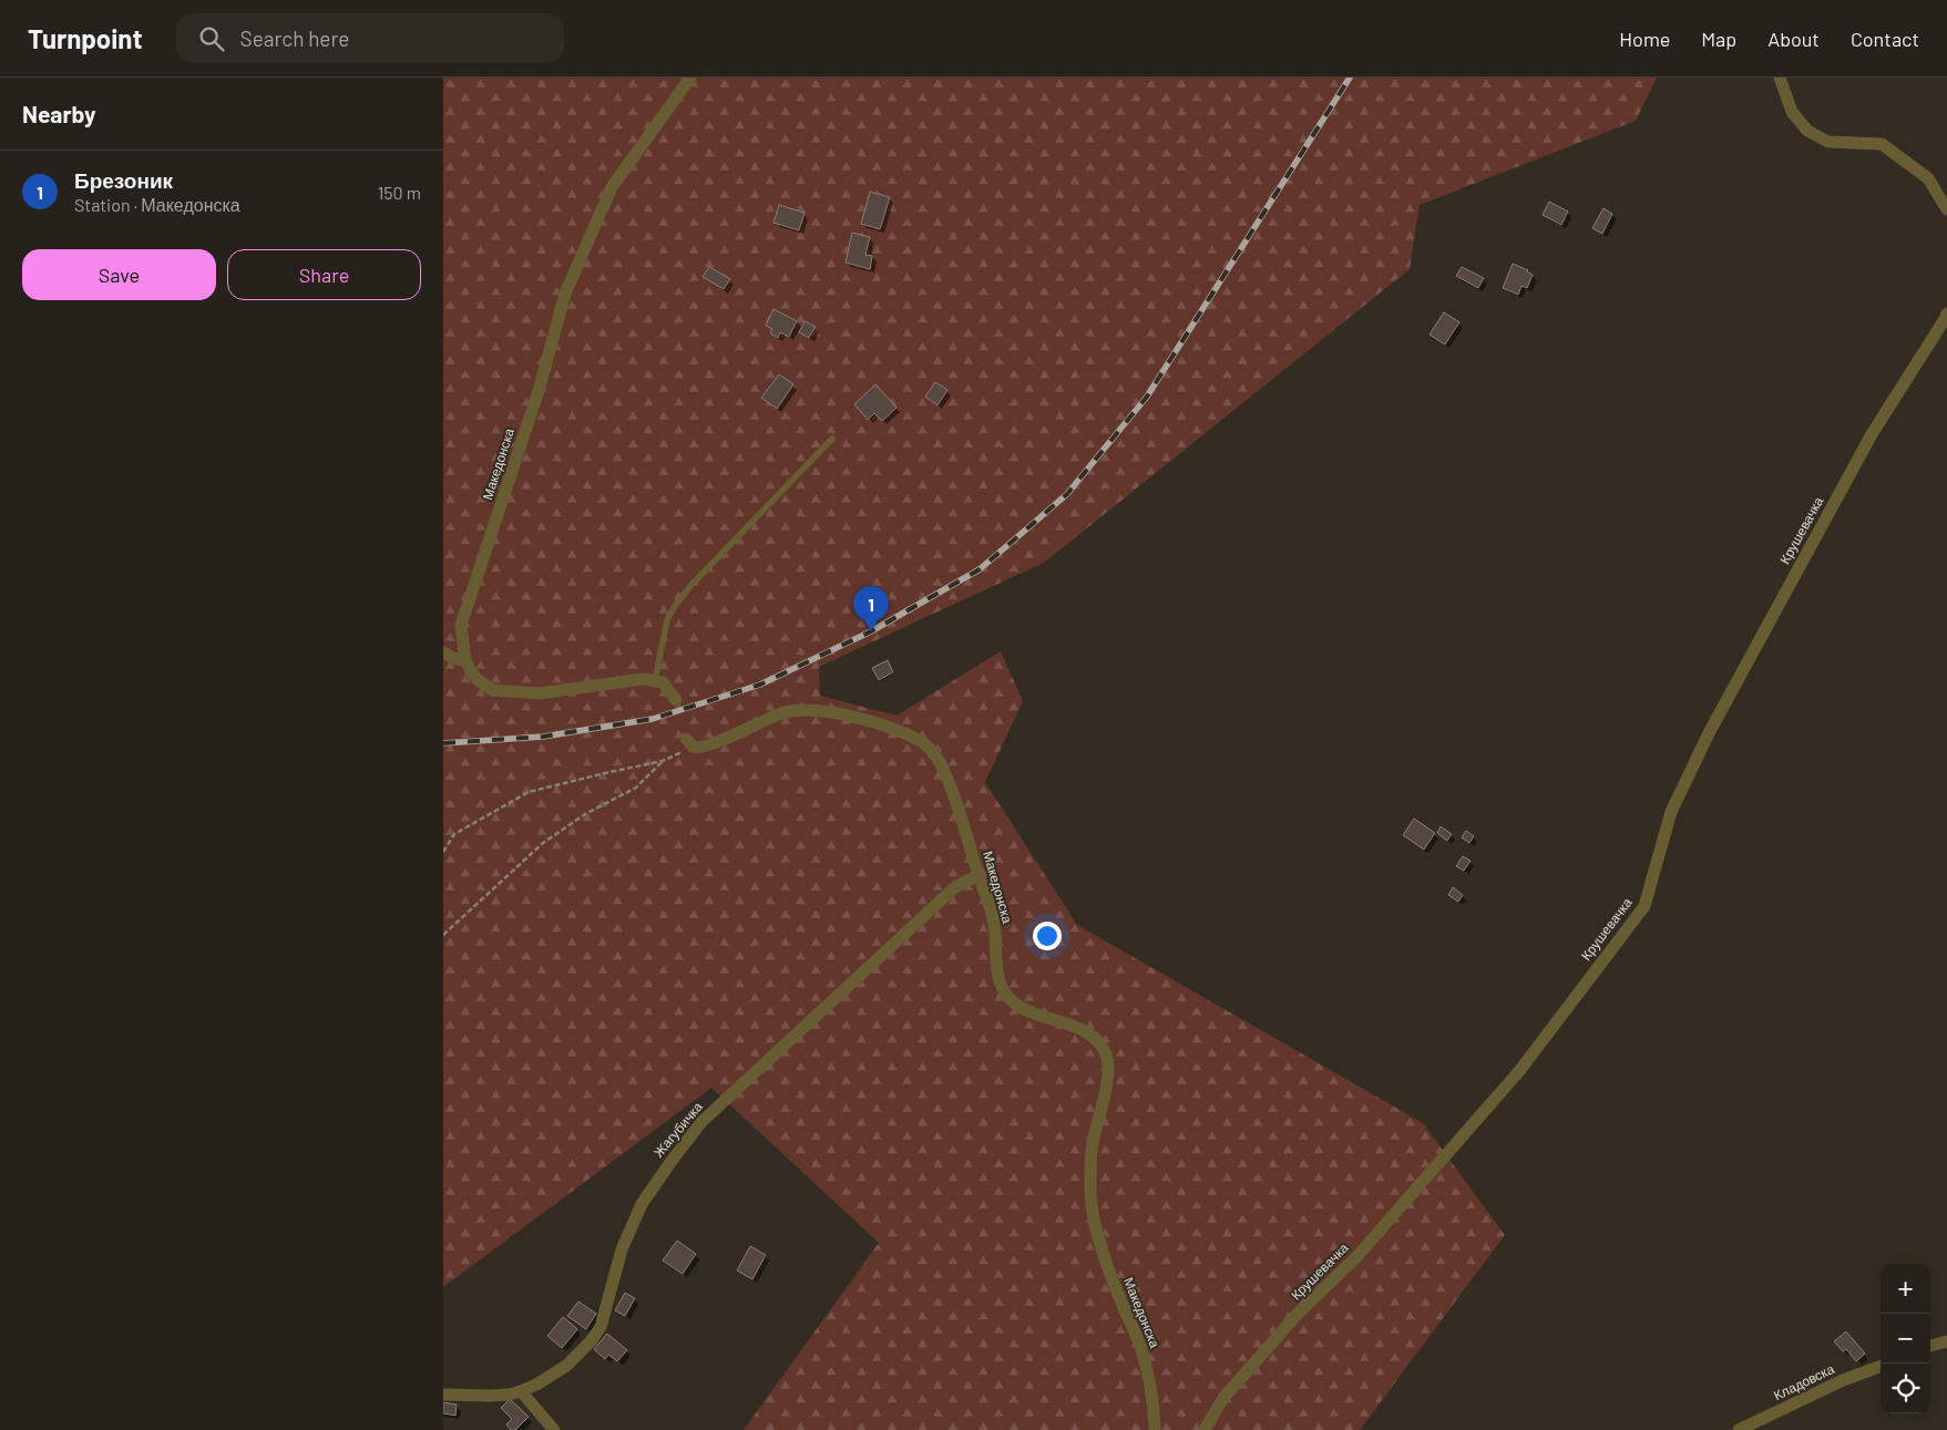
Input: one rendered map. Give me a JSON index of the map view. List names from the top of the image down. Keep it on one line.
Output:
{"streets":{"street":["Македонска","Крушевачка","Жагубичка","Кладовска"]},"crossings":[["Македонска","Жагубичка"]],"page":{"header":"Turnpoint","search":"Search here","nav":["Home","Map","About","Contact"],"heading":"Nearby","list":[{"mark":"1","name":"Брезоник","note":"Station · Македонска","value":"150 m"}],"buttons":["Save","Share"],"pins":"1","map_buttons":["+","−"]}}
